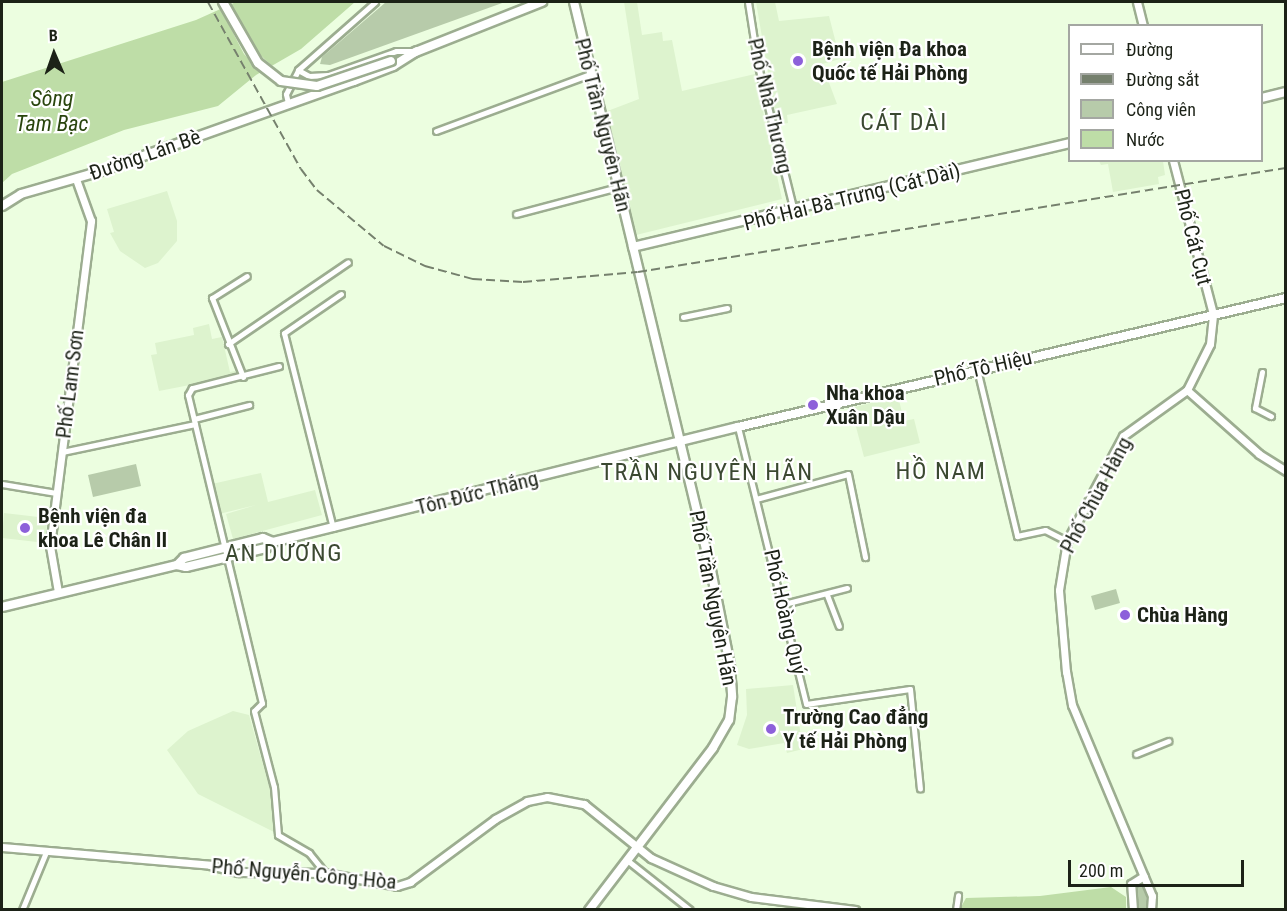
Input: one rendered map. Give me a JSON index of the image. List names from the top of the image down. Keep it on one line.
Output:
{"streets":{"main road":["Phố Trần Nguyên Hãn","Đường Lán Bè","Phố Hai Bà Trưng (Cát Dài)","Phố Tô Hiệu","Tôn Đức Thắng"],"street":["Phố Nhà Thương","Phố Cát Cụt","Phố Lam Sơn","Phố Chùa Hàng","Phố Hoàng Quý","Phố Nguyễn Công Hòa"]},"crossings":[["Phố Nhà Thương","Phố Hai Bà Trưng (Cát Dài)"],["Phố Trần Nguyên Hãn","Phố Hai Bà Trưng (Cát Dài)"],["Phố Trần Nguyên Hãn","Phố Tô Hiệu"],["Phố Trần Nguyên Hãn","Tôn Đức Thắng"],["Phố Trần Nguyên Hãn","Phố Nguyễn Công Hòa"],["Đường Lán Bè","Phố Lam Sơn"],["Phố Cát Cụt","Phố Tô Hiệu"],["Phố Cát Cụt","Phố Chùa Hàng"],["Phố Tô Hiệu","Tôn Đức Thắng"],["Phố Tô Hiệu","Phố Chùa Hàng"],["Phố Tô Hiệu","Phố Hoàng Quý"],["Phố Lam Sơn","Tôn Đức Thắng"]],"districts":["CÁT DÀI","HỒ NAM","TRẦN NGUYÊN HÃN","AN DƯƠNG"],"water":["Sông Tam Bạc"],"places":["Bệnh viện Đa khoa Quốc tế Hải Phòng","Nha khoa Xuân Dậu","Bệnh viện đa khoa Lê Chân II","Chùa Hàng","Trường Cao đẳng Y tế Hải Phòng"],"legend":["Đường","Đường sắt","Công viên","Nước"],"scale_bar":"200 m","north":"top"}
